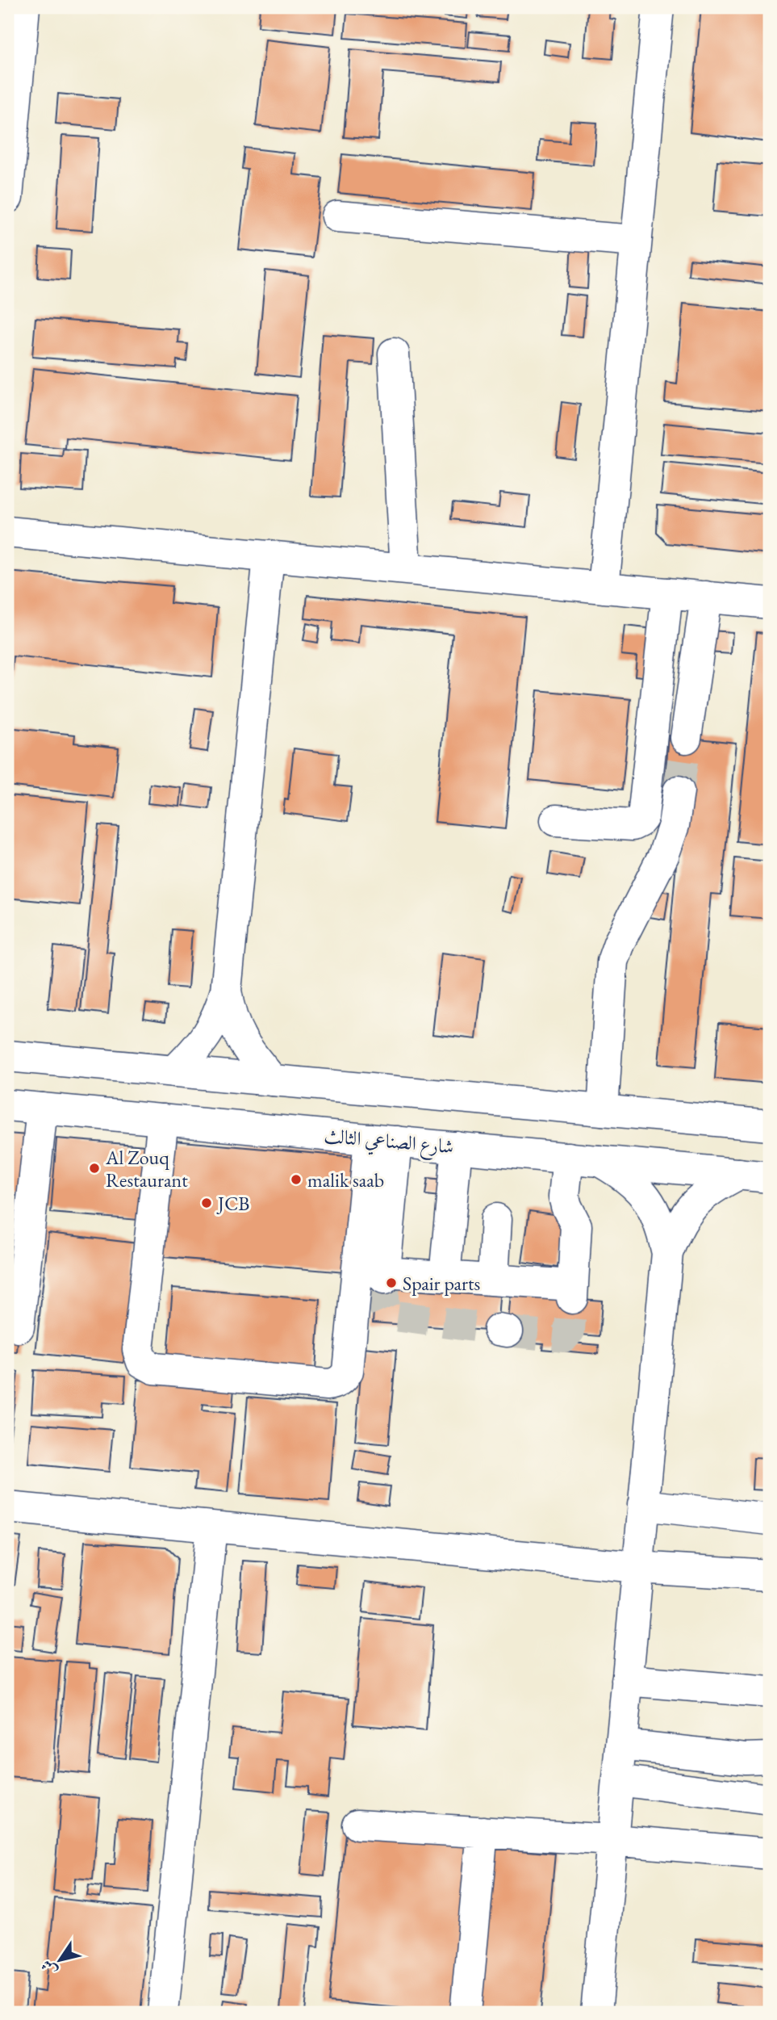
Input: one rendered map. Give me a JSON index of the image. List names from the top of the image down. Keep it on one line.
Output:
{"streets":{"street":["شارع الصناعي الثالث"]},"places":["Al Zouq Restaurant","malik saab","JCB","Spair parts"],"north":"bottom left"}
